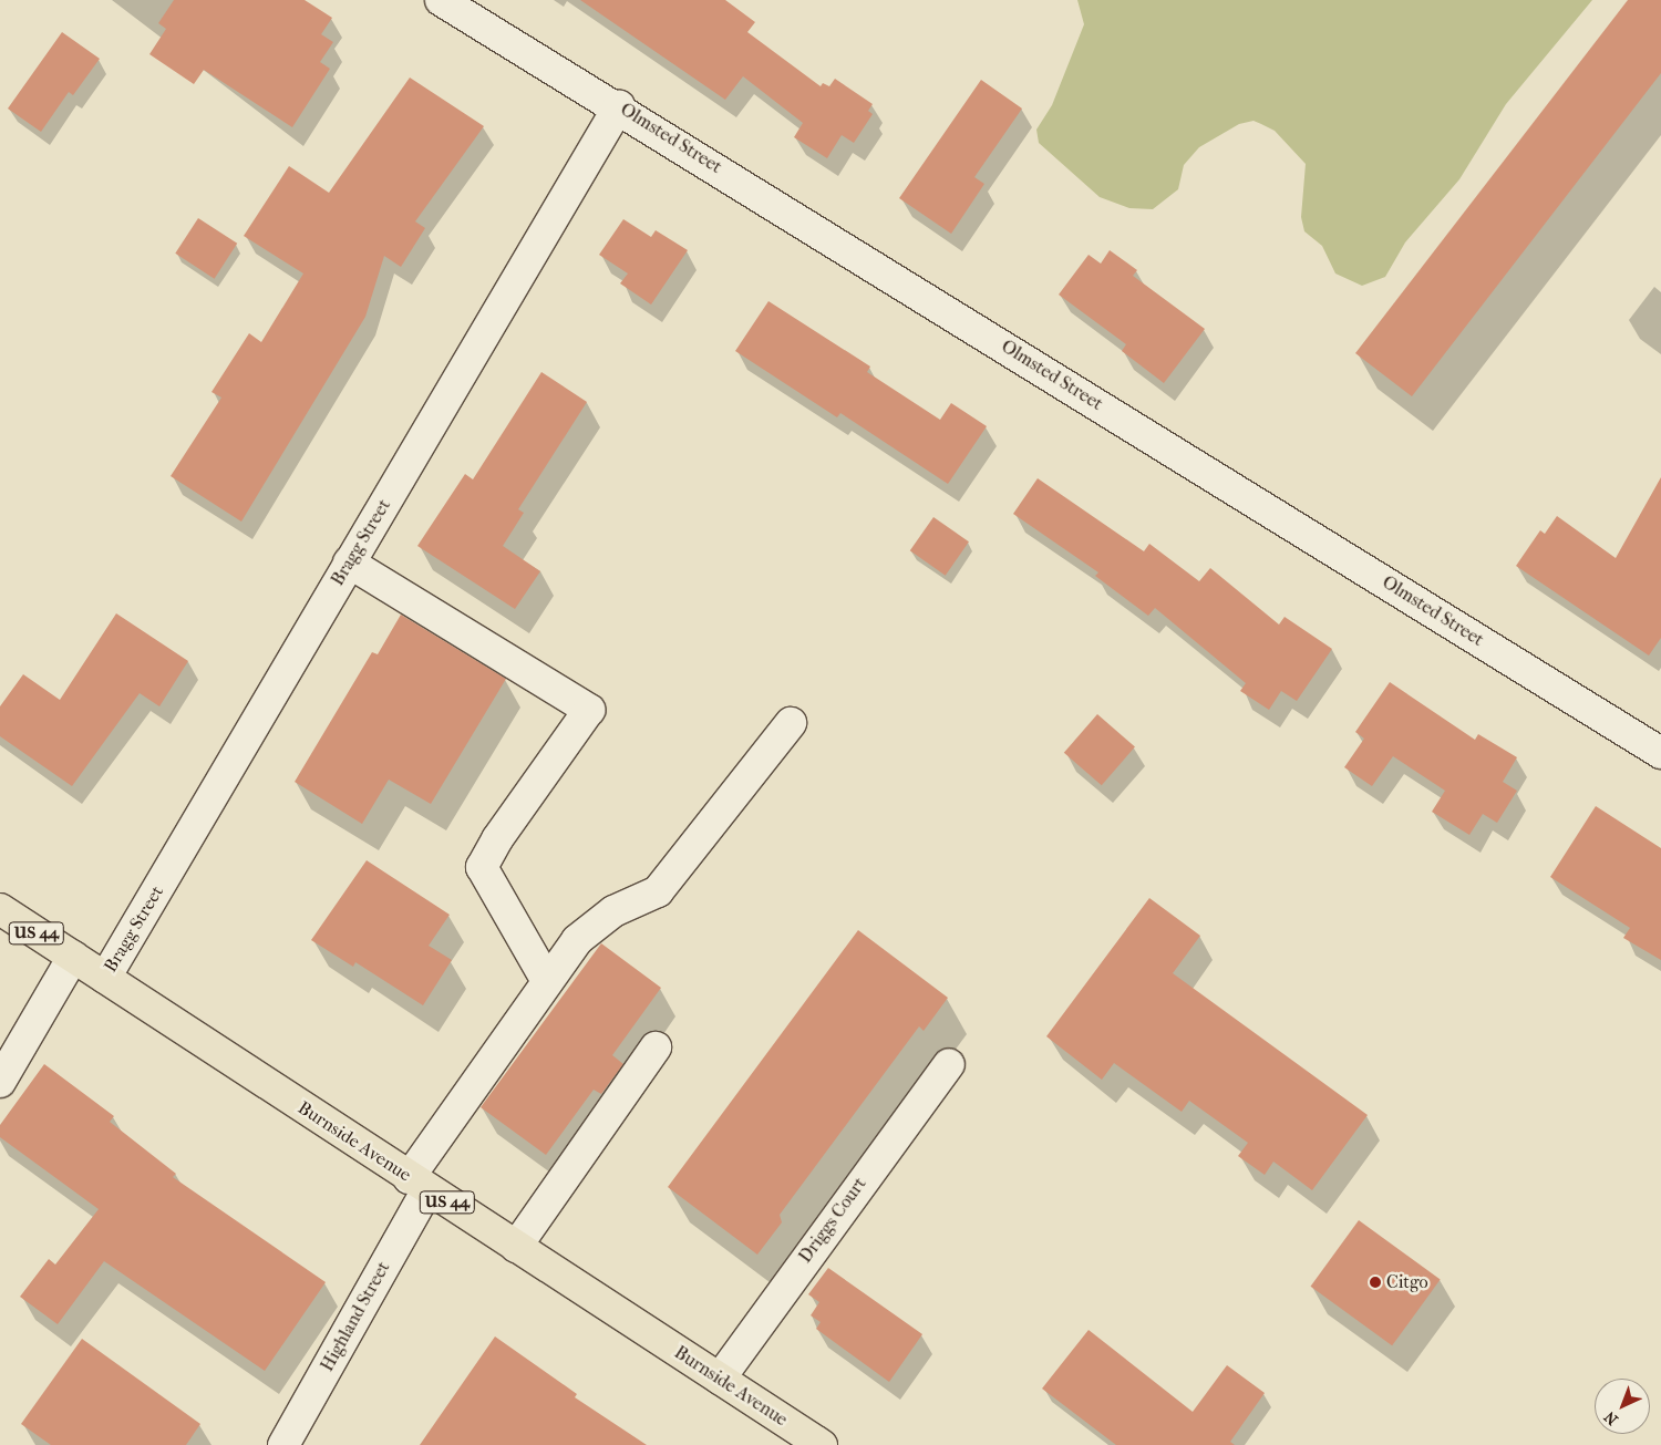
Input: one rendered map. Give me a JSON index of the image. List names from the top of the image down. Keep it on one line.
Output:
{"streets":{"main road":["US 44","Burnside Avenue"],"street":["Olmsted Street","Bragg Street","Driggs Court","Highland Street"]},"crossings":[["Olmsted Street","Bragg Street"],["Bragg Street","Burnside Avenue"],["Burnside Avenue","Driggs Court"],["Burnside Avenue","Highland Street"]],"places":["Citgo"],"north":"bottom left"}
